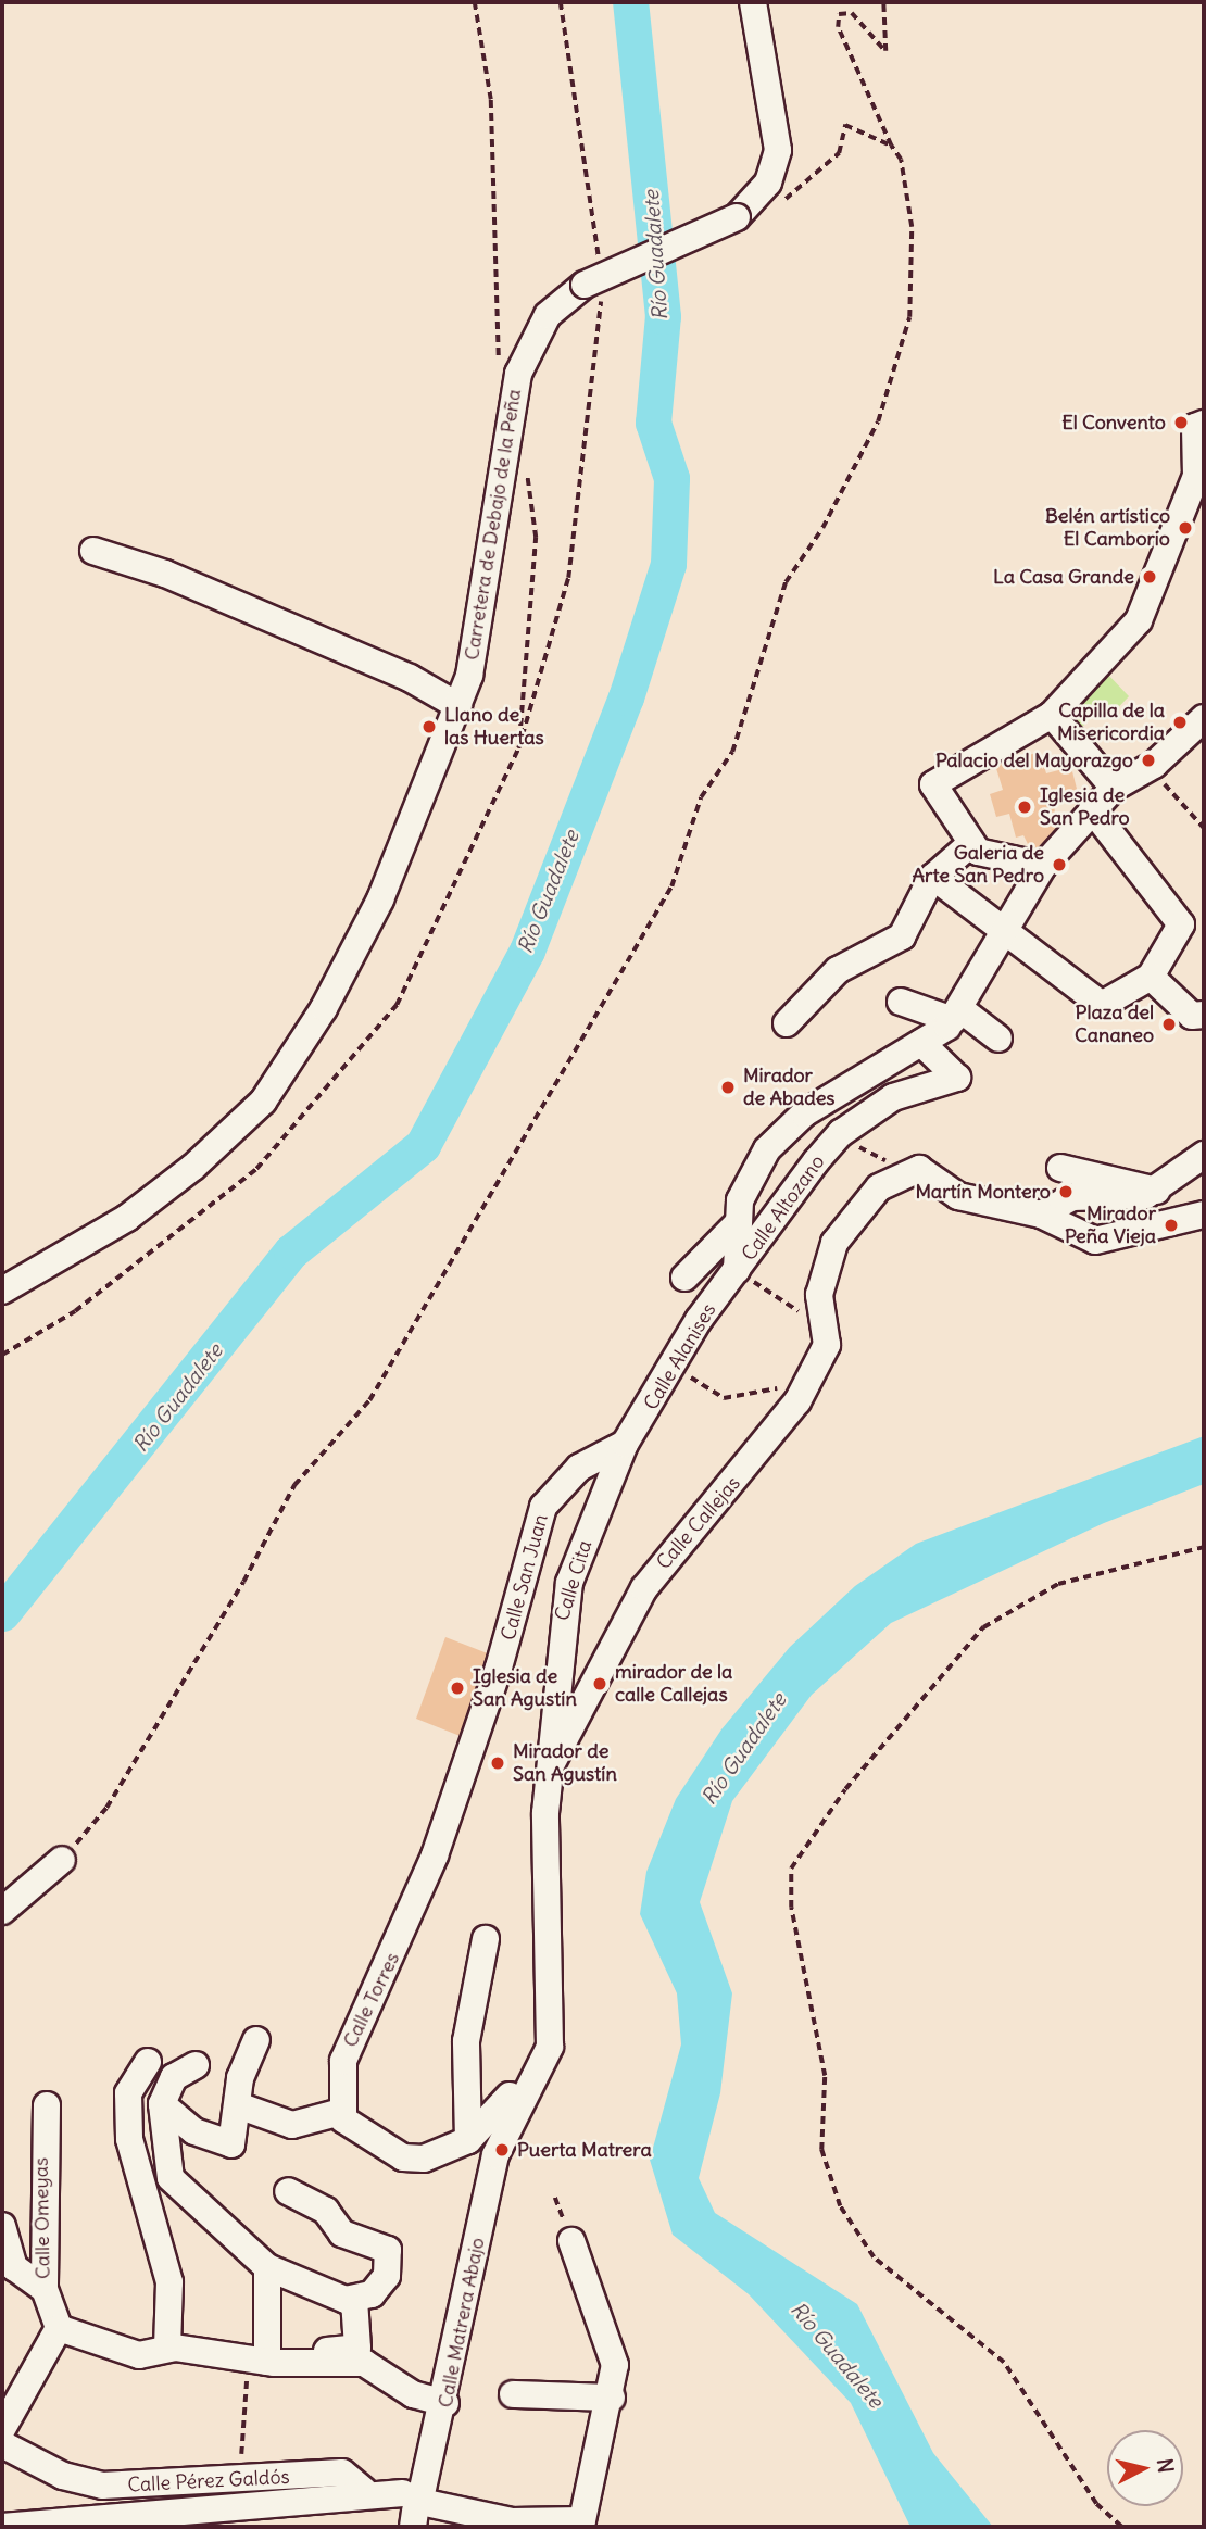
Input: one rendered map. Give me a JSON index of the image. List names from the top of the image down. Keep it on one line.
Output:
{"streets":{"street":["Carretera de Debajo de la Peña","Calle Altozano","Calle Alanises","Calle Callejas","Calle San Juan","Calle Cita","Calle Torres","Calle Omeyas","Calle Matrera Abajo","Calle Pérez Galdós"]},"crossings":[["Calle Altozano","Calle Alanises"],["Calle Altozano","Calle Callejas"],["Calle Alanises","Calle San Juan"],["Calle Alanises","Calle Cita"],["Calle Callejas","Calle Cita"],["Calle Callejas","Calle Matrera Abajo"],["Calle San Juan","Calle Cita"],["Calle San Juan","Calle Torres"],["Calle Matrera Abajo","Calle Pérez Galdós"]],"water":["Río Guadalete"],"places":["El Convento","Belén artístico El Camborio","La Casa Grande","Capilla de la Misericordia","Llano de las Huertas","Palacio del Mayorazgo","Iglesia de San Pedro","Galeria de Arte San Pedro","Plaza del Cananeo","Mirador de Abades","Martín Montero","Mirador Peña Vieja","mirador de la calle Callejas","Iglesia de San Agustín","Mirador de San Agustín","Puerta Matrera"],"north":"right"}
